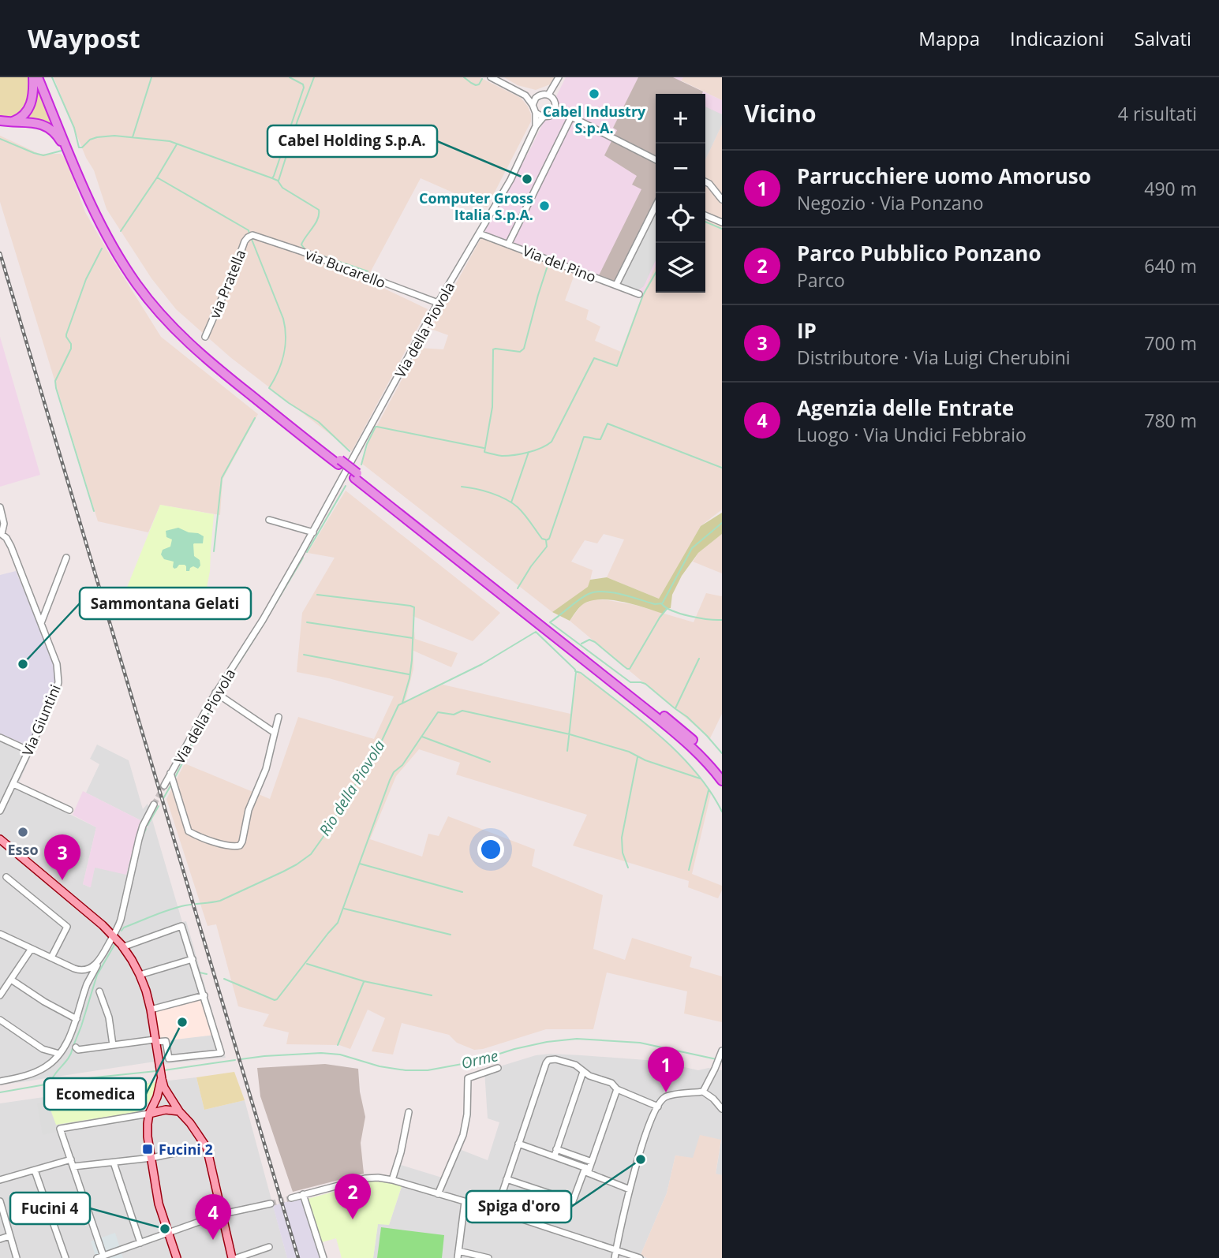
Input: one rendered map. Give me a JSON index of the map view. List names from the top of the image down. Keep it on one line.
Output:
{"streets":{"street":["Via del Pino","via Bucarello","via Pratella","Via della Piovola","Via Giuntini"]},"crossings":[["Via del Pino","Via della Piovola"],["via Bucarello","via Pratella"],["via Bucarello","Via della Piovola"]],"water":["Rio della Piovola","Orme"],"places":{"other":["Cabel Industry S.p.A.","Cabel Holding S.p.A.","Computer Gross Italia S.p.A.","Sammontana Gelati","Esso","Ecomedica","Spiga d'oro","Fucini 4"],"transit":["Fucini 2"]},"page":{"header":"Waypost","nav":["Mappa","Indicazioni","Salvati"],"heading":["Vicino","4 risultati"],"map_buttons":["+","−"],"list":[{"mark":"1","name":"Parrucchiere uomo Amoruso","note":"Negozio · Via Ponzano","value":"490 m"},{"mark":"2","name":"Parco Pubblico Ponzano","note":"Parco","value":"640 m"},{"mark":"3","name":"IP","note":"Distributore · Via Luigi Cherubini","value":"700 m"},{"mark":"4","name":"Agenzia delle Entrate","note":"Luogo · Via Undici Febbraio","value":"780 m"}],"pins":["3","1","2","4"]}}
